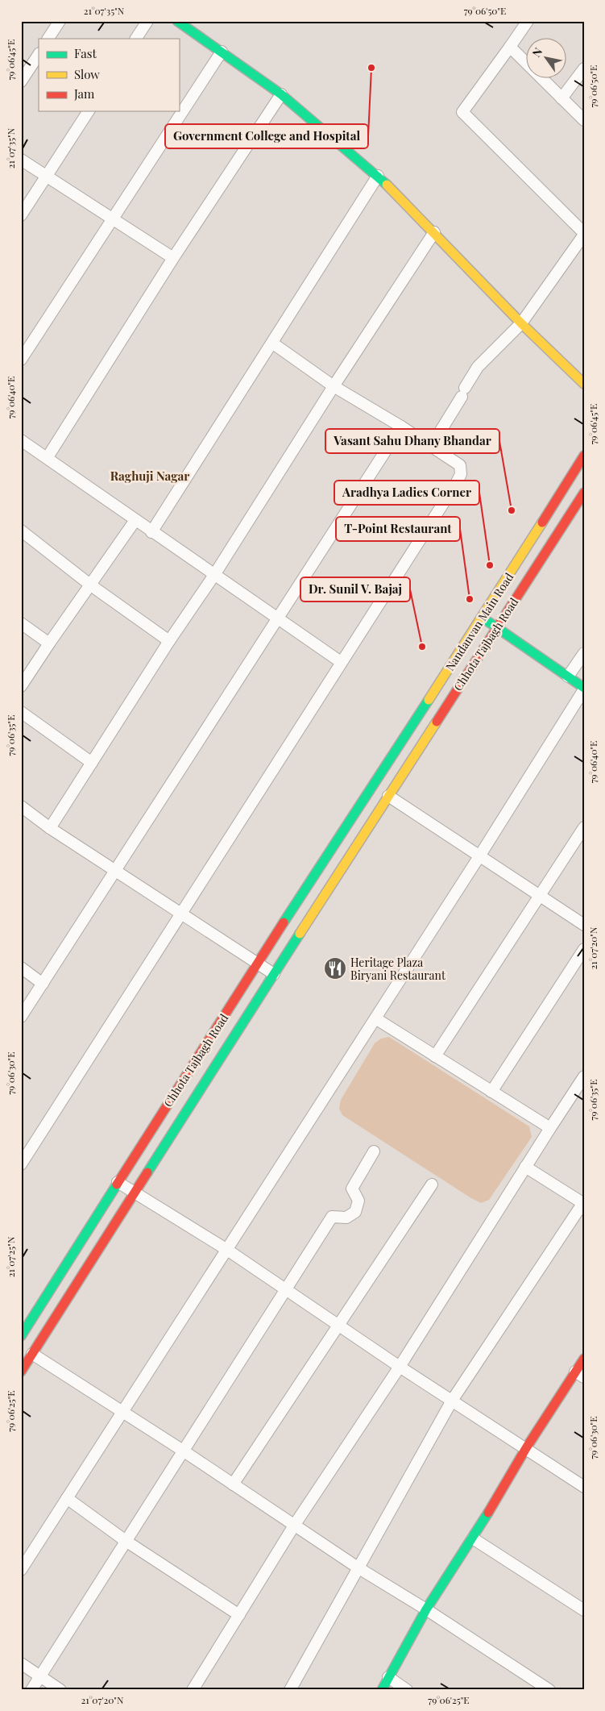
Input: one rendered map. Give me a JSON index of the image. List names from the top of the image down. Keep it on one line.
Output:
{"streets":{"main road":["Nandanvan Main Road","Chhota Tajbagh Road"]},"crossings":[["Nandanvan Main Road","Chhota Tajbagh Road"]],"districts":["Raghuji Nagar"],"places":{"other":["Government College and Hospital","Vasant Sahu Dhany Bhandar","Aradhya Ladies Corner","T-Point Restaurant","Dr. Sunil V. Bajaj"],"restaurant":["Heritage Plaza Biryani Restaurant"]},"legend":["Fast","Slow","Jam"],"north":"top left","coordinates":["21°07'35\"N","79°06'50\"E","79°06'45\"E","79°06'40\"E","79°06'35\"E","21°07'20\"N","79°06'30\"E","21°07'25\"N","79°06'25\"E"]}
